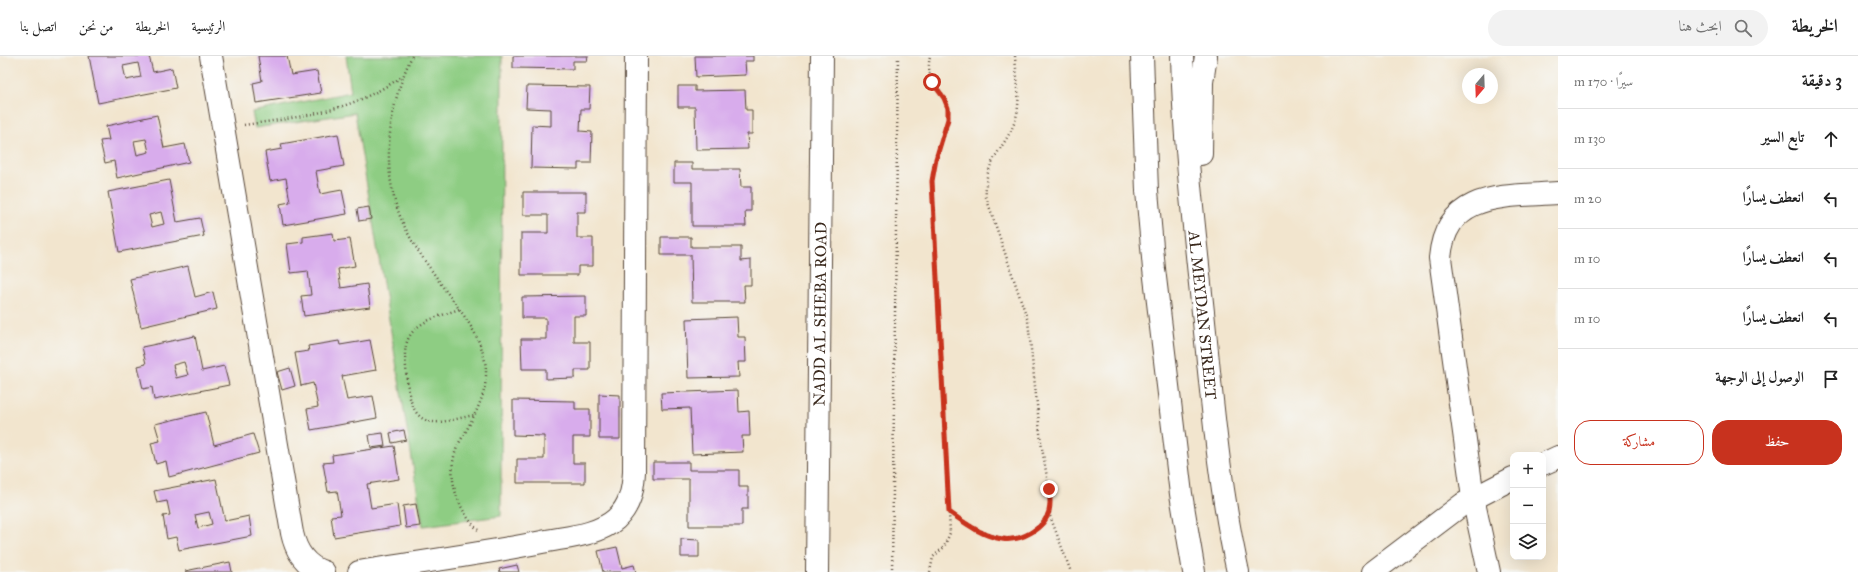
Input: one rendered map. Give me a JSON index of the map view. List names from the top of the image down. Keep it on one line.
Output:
{"streets":{"street":["NADD AL SHEBA ROAD","AL MEYDAN STREET"]},"north":"bottom","page":{"header":"الخريطة","search":"ابحث هنا","nav":["الرئيسية","الخريطة","من نحن","اتصل بنا"],"heading":["3 دقيقة","سيرًا · 170 m"],"list":[["تابع السير","130 m"],["انعطف يسارًا","20 m"],["انعطف يسارًا","10 m"],["انعطف يسارًا","10 m"],"الوصول إلى الوجهة"],"buttons":["حفظ","مشاركة"],"map_buttons":["+","−"]}}
